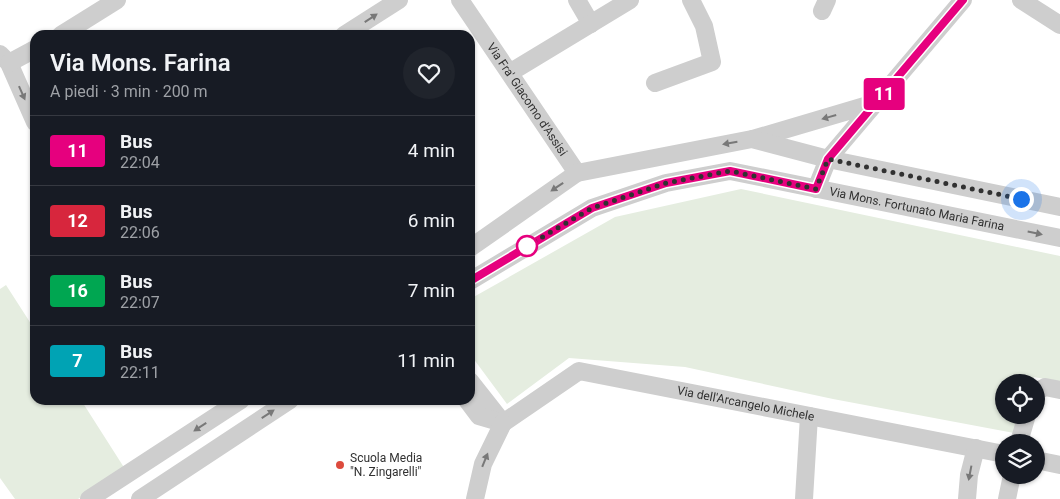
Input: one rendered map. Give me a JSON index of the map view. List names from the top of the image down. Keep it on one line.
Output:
{"streets":{"street":["Via Fra' Giacomo d'Assisi","Via Mons. Fortunato Maria Farina","Via dell'Arcangelo Michele"]},"places":["Scuola Media \"N. Zingarelli\""],"lines":["bus line 11"],"page":{"on_map":"11","heading":["Via Mons. Farina","A piedi · 3 min · 200 m"],"list":[{"mark":"11","name":"Bus","note":"22:04","value":"4 min"},{"mark":"12","name":"Bus","note":"22:06","value":"6 min"},{"mark":"16","name":"Bus","note":"22:07","value":"7 min"},{"mark":"7","name":"Bus","note":"22:11","value":"11 min"}]}}
